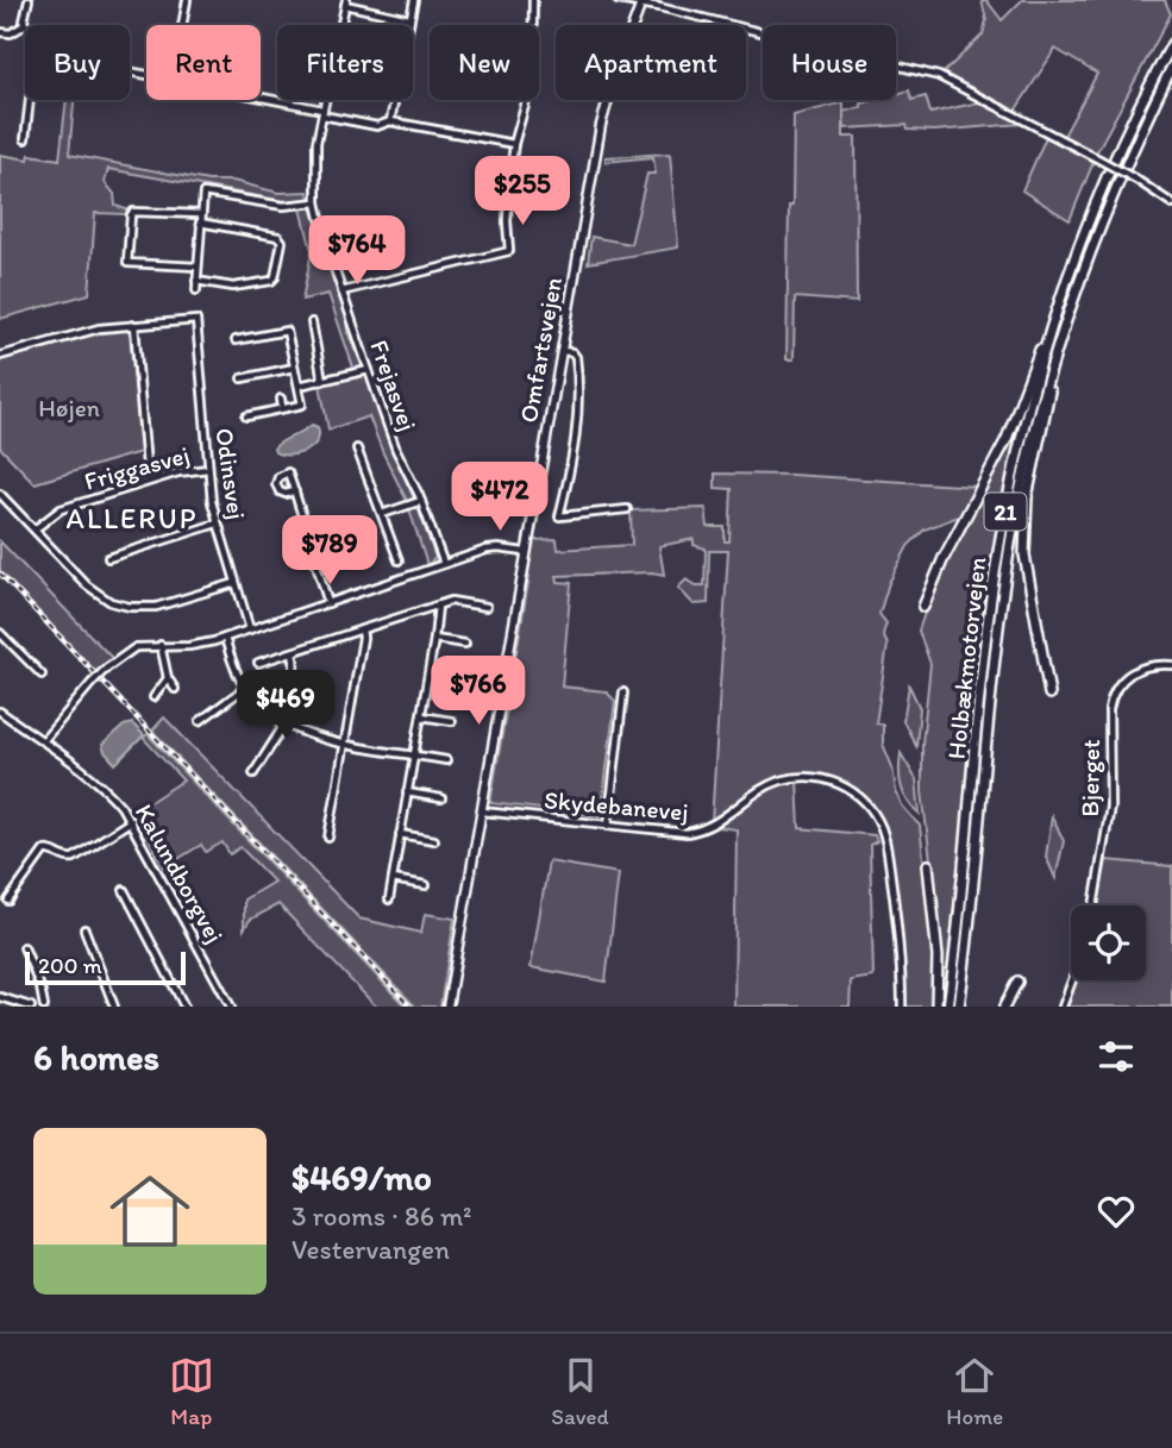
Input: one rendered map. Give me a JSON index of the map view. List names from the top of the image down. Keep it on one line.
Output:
{"streets":{"highway":["21","Holbækmotorvejen"],"main road":["Omfartsvejen"],"street":["Frejasvej","Friggasvej","Odinsvej","Bjerget","Skydebanevej","Kalundborgvej"]},"crossings":[["Omfartsvejen","Skydebanevej"],["Friggasvej","Odinsvej"]],"districts":["ALLERUP"],"parks":["Højen"],"scale_bar":"200 m","page":{"chip":["Buy","Rent","Filters","New","Apartment","House"],"price":["$255","$764","$472","$789","$766","$469"],"scale":"200 m","heading":"6 homes","list":[{"name":"$469/mo","note":"3 rooms · 86 m² · Vestervangen"}],"tabs":["Map","Saved","Home"]}}
